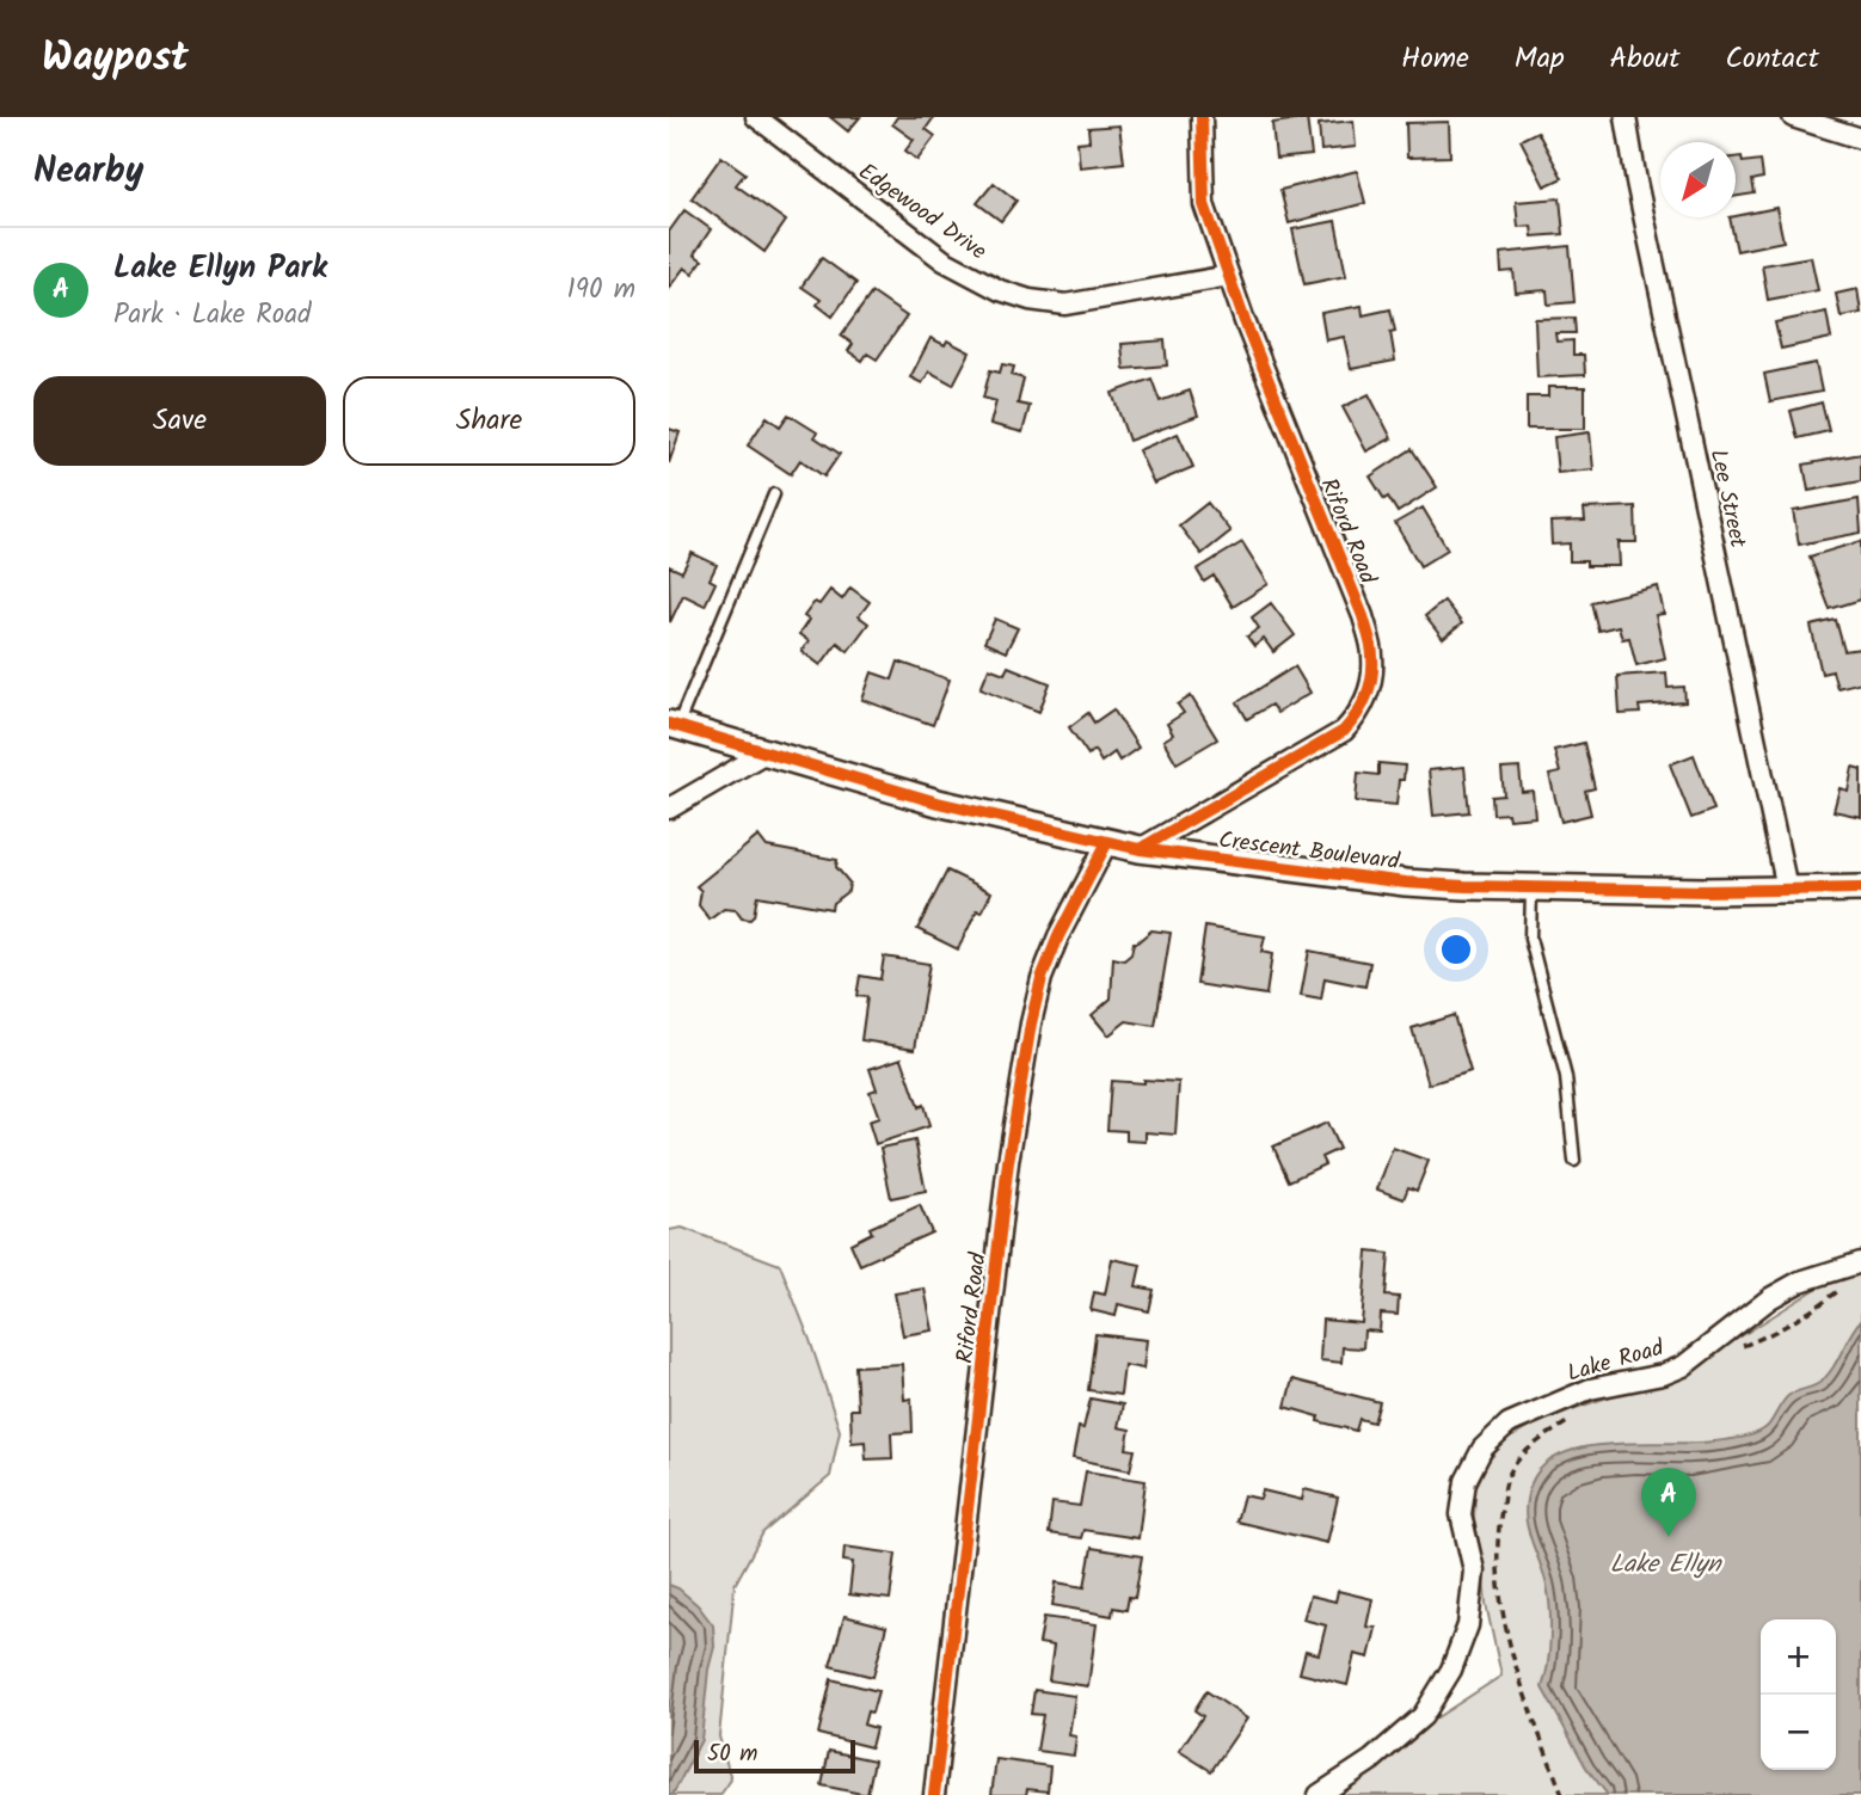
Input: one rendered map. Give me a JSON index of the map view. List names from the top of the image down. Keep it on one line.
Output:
{"streets":{"street":["Edgewood Drive","Lee Street","Riford Road","Crescent Boulevard","Lake Road"]},"crossings":[["Edgewood Drive","Riford Road"],["Lee Street","Crescent Boulevard"],["Riford Road","Crescent Boulevard"]],"water":["Lake Ellyn"],"scale_bar":"50 m","north":"bottom left","page":{"header":"Waypost","nav":["Home","Map","About","Contact"],"heading":"Nearby","list":[{"mark":"A","name":"Lake Ellyn Park","note":"Park · Lake Road","value":"190 m"}],"buttons":["Save","Share"],"pins":"A","map_buttons":["+","−"],"scale":"50 m"}}
